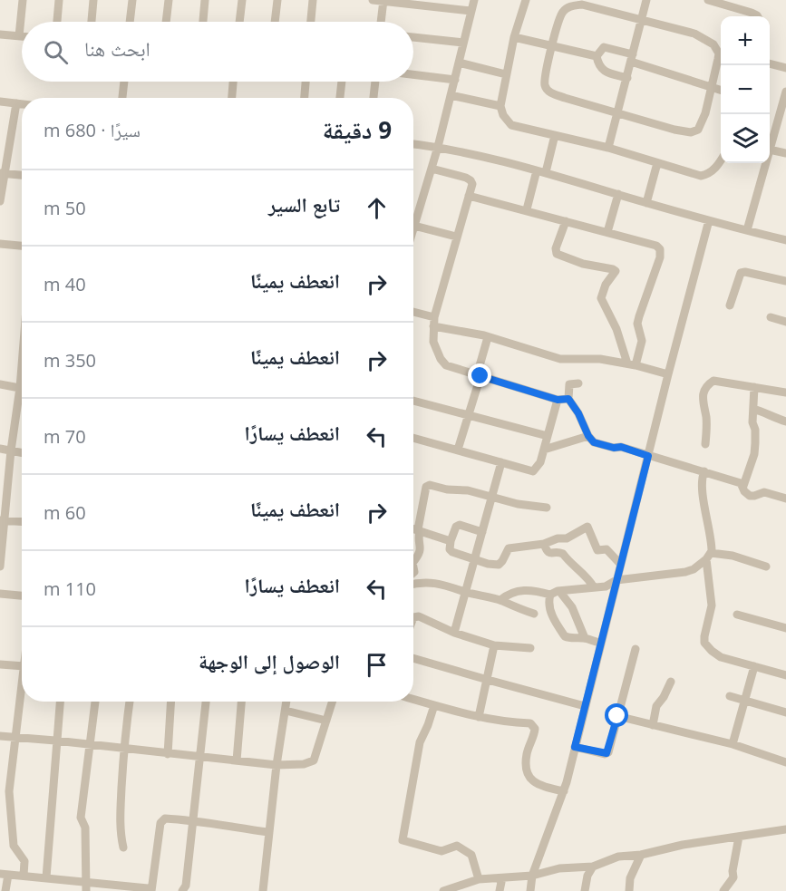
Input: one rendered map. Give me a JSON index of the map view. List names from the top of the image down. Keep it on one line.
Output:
{"page":{"map_buttons":["+","−"],"search":"ابحث هنا","heading":["9 دقيقة","سيرًا · 680 m"],"list":[["تابع السير","50 m"],["انعطف يمينًا","40 m"],["انعطف يمينًا","350 m"],["انعطف يسارًا","70 m"],["انعطف يمينًا","60 m"],["انعطف يسارًا","110 m"],"الوصول إلى الوجهة"]}}
